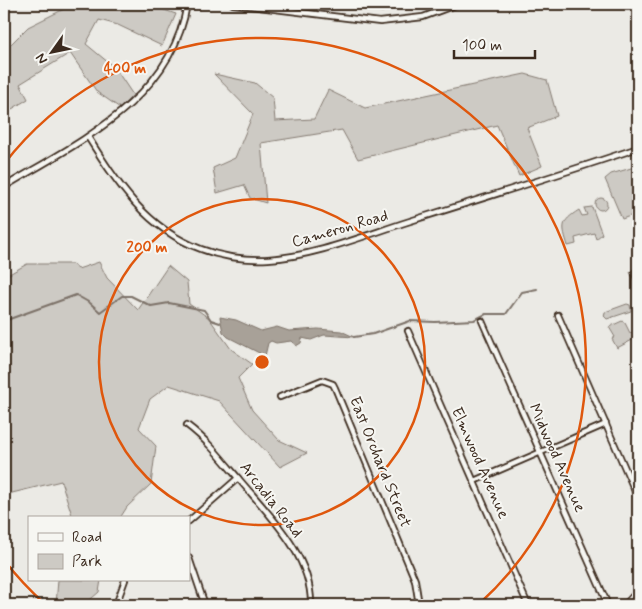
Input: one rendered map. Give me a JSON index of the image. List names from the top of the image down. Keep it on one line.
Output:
{"streets":{"street":["Cameron Road","Midwood Avenue","East Orchard Street","Elmwood Avenue","Arcadia Road"]},"legend":["Road","Park"],"scale_bar":"100 m","north":"bottom left","rings":["400 m","200 m"]}
